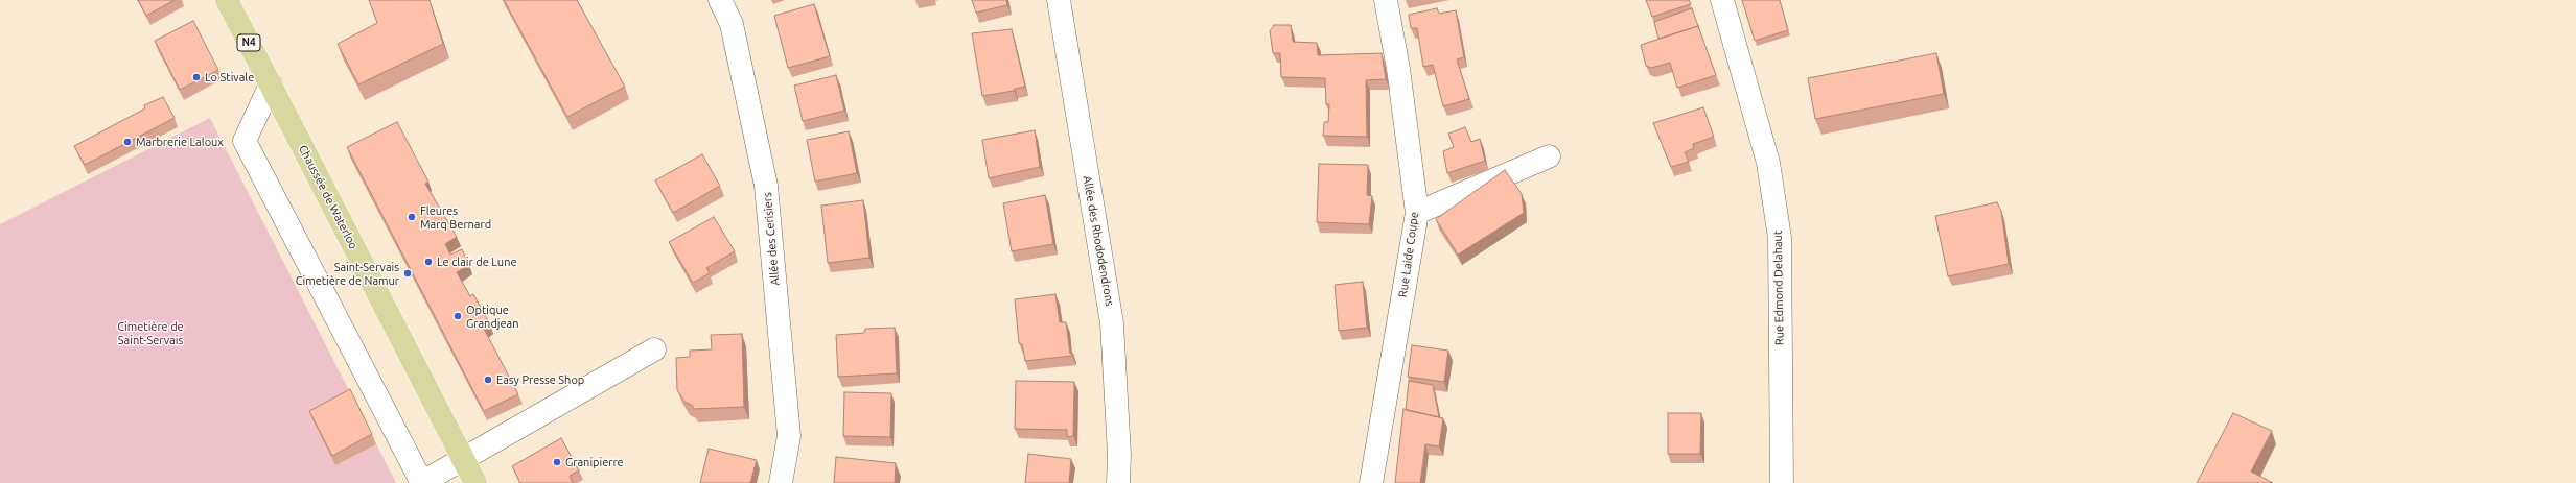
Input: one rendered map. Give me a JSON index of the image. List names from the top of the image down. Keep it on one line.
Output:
{"streets":{"main road":["N4","Chaussée de Waterloo"],"street":["Allée des Cerisiers","Allée des Rhododendrons","Rue Laide Coupe","Rue Edmond Delahaut"]},"parks":["Cimetière de Saint-Servais"],"places":["Lo Stivale","Marbrerie Laloux","Fleures Marq Bernard","Le clair de Lune","Saint-Servais Cimetière de Namur","Optique Grandjean","Easy Presse Shop","Granipierre"]}
